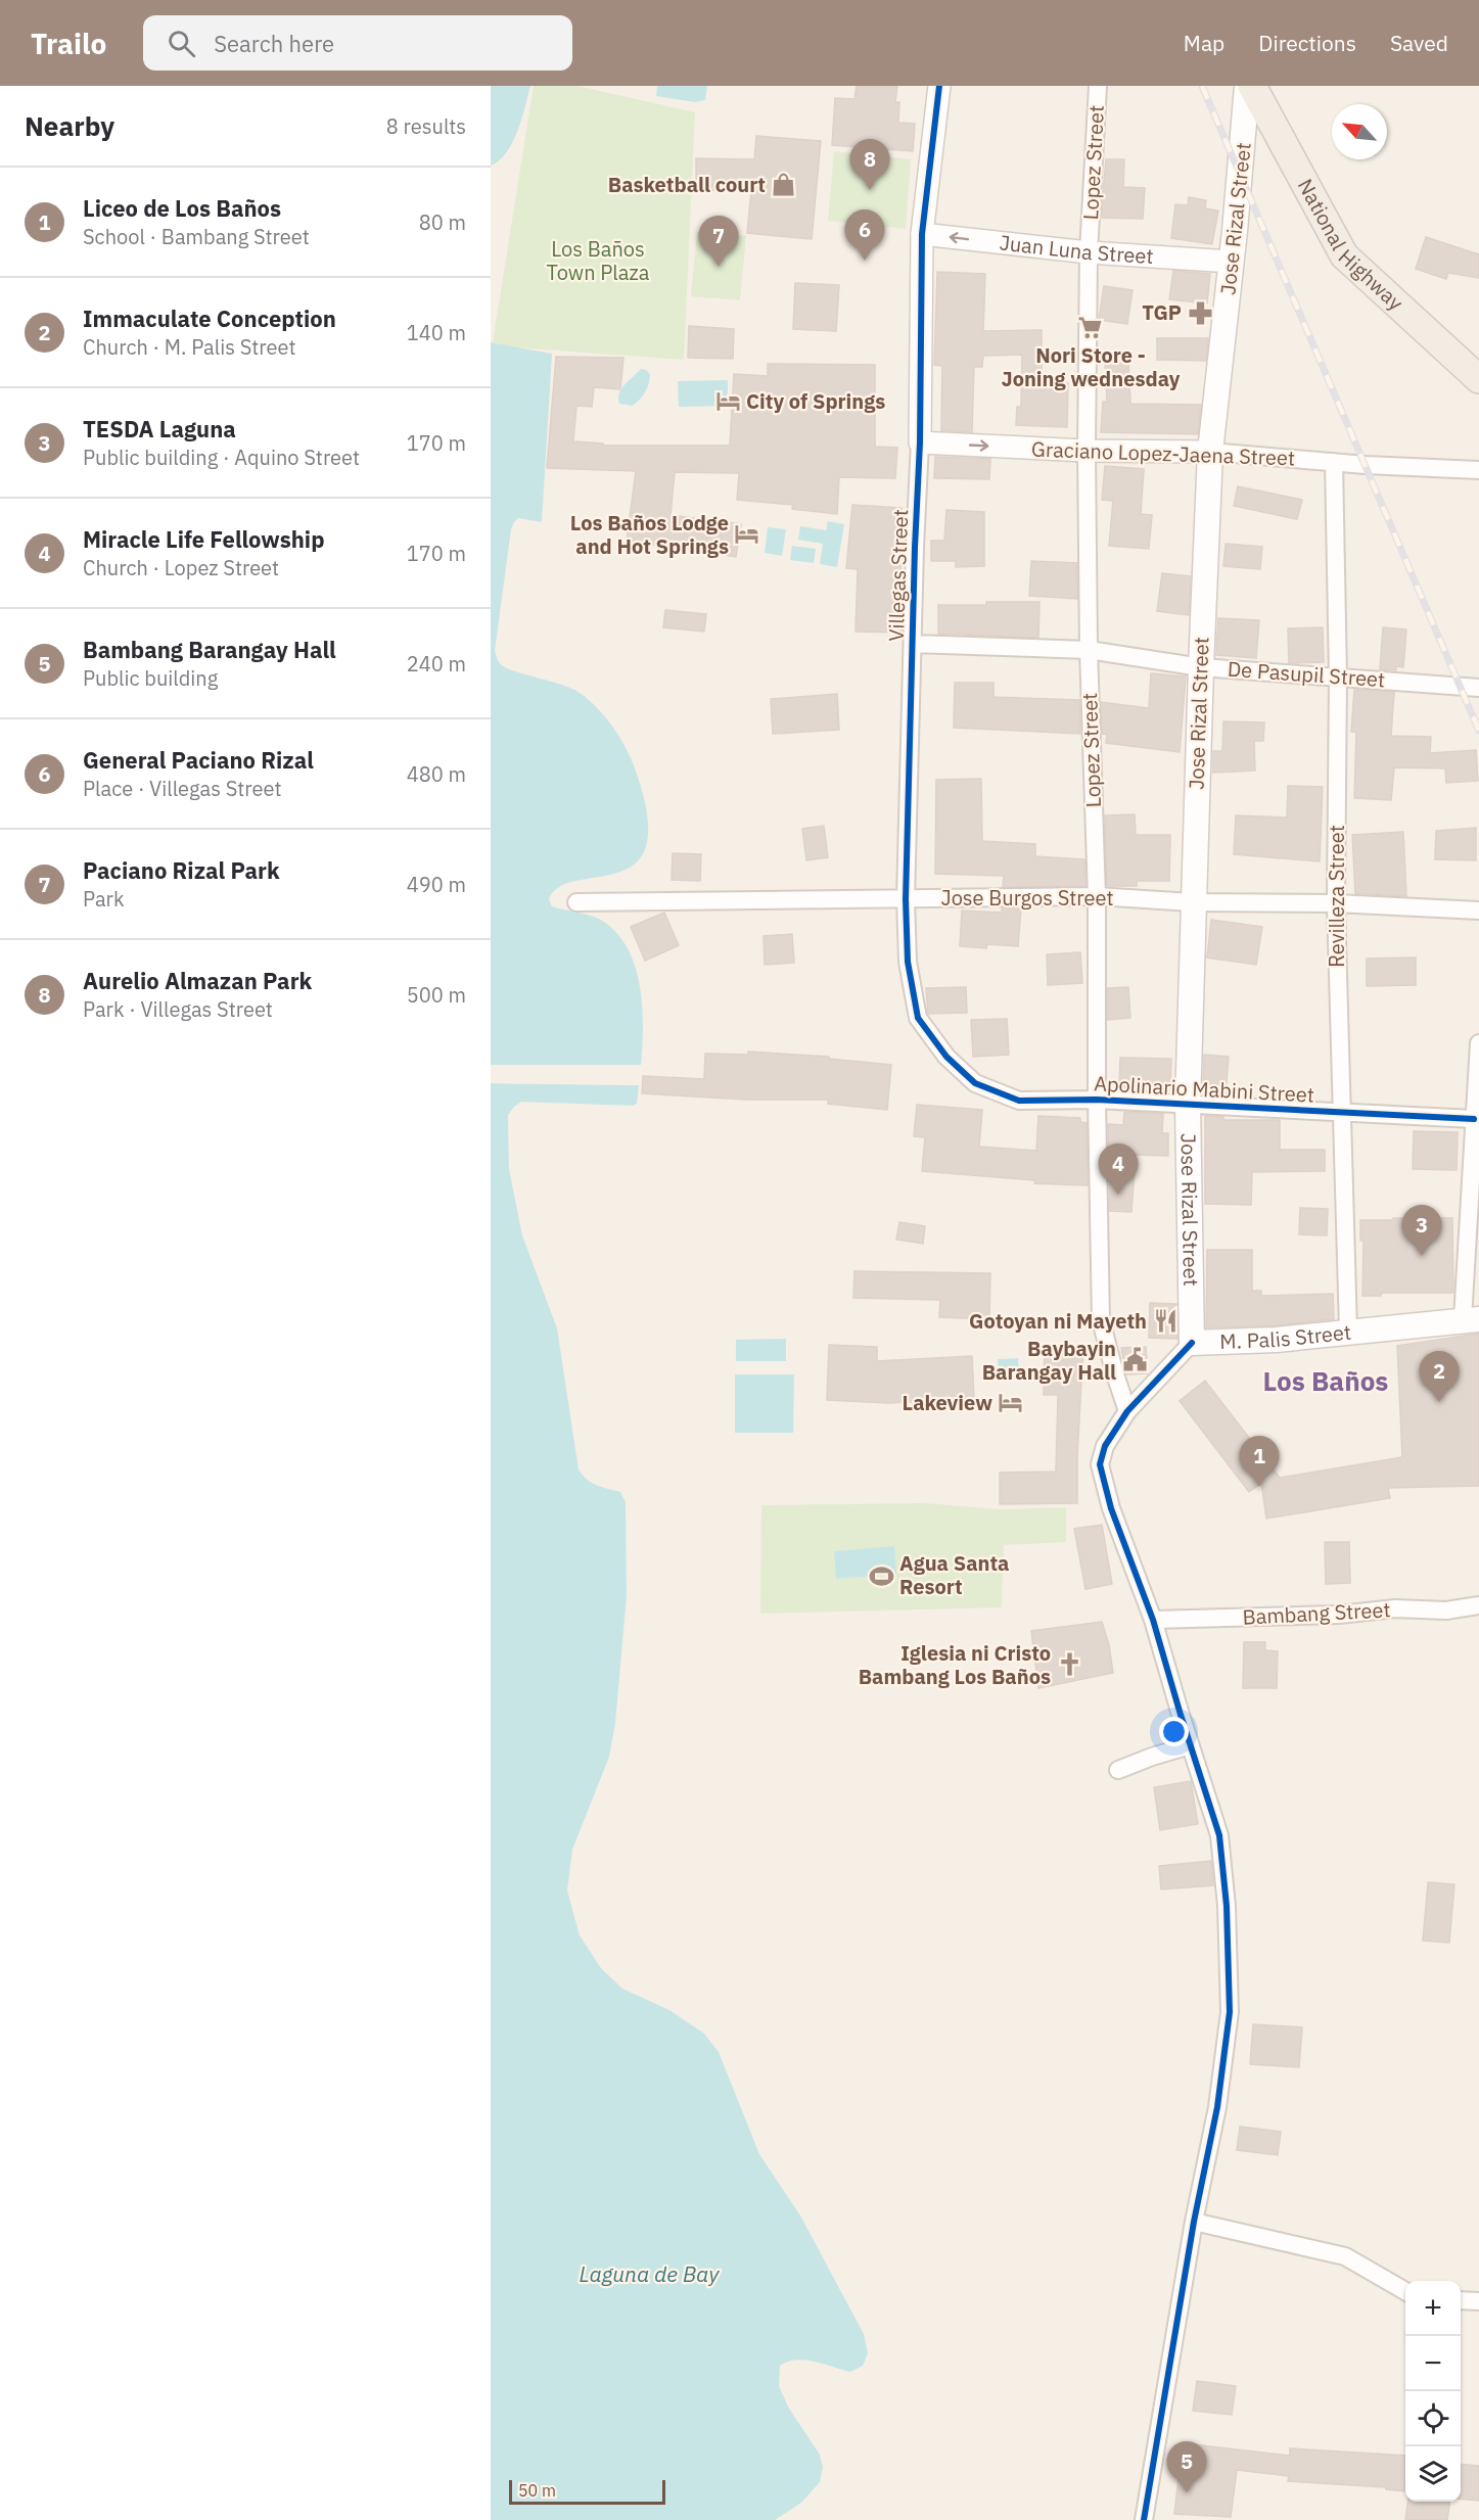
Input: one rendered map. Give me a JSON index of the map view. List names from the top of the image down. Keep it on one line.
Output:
{"streets":{"main road":["Jose Rizal Street","National Highway","M. Palis Street"],"street":["Lopez Street","Juan Luna Street","Graciano Lopez-Jaena Street","Villegas Street","De Pasupil Street","Revilleza Street","Jose Burgos Street","Apolinario Mabini Street","Bambang Street"]},"crossings":[["Lopez Street","Juan Luna Street"],["Lopez Street","Graciano Lopez-Jaena Street"],["Lopez Street","De Pasupil Street"],["Lopez Street","Jose Burgos Street"],["Lopez Street","Apolinario Mabini Street"],["Lopez Street","M. Palis Street"],["Jose Rizal Street","Juan Luna Street"],["Jose Rizal Street","Graciano Lopez-Jaena Street"],["Jose Rizal Street","De Pasupil Street"],["Jose Rizal Street","Jose Burgos Street"],["Jose Rizal Street","Apolinario Mabini Street"],["Jose Rizal Street","M. Palis Street"],["Juan Luna Street","Villegas Street"],["Graciano Lopez-Jaena Street","Villegas Street"],["Graciano Lopez-Jaena Street","Revilleza Street"],["Villegas Street","De Pasupil Street"],["Villegas Street","Jose Burgos Street"],["Villegas Street","Apolinario Mabini Street"],["De Pasupil Street","Revilleza Street"],["Revilleza Street","Jose Burgos Street"],["Revilleza Street","Apolinario Mabini Street"],["Revilleza Street","M. Palis Street"],["M. Palis Street","Bambang Street"]],"one_way":["Juan Luna Street"],"districts":["Los Baños"],"water":["Laguna de Bay"],"parks":["Los Baños Town Plaza"],"places":{"shop":["Basketball court"],"pharmacy":["TGP"],"supermarket":["Nori Store - Joning wednesday"],"hotel":["City of Springs","Los Baños Lodge and Hot Springs","Lakeview"],"restaurant":["Gotoyan ni Mayeth"],"public building":["Baybayin Barangay Hall"],"sports":["Agua Santa Resort"],"church":["Iglesia ni Cristo Bambang Los Baños"]},"scale_bar":"50 m","north":"top left","page":{"header":"Trailo","search":"Search here","nav":["Map","Directions","Saved"],"heading":["Nearby","8 results"],"pins":["8","6","7","4","3","2","1","5"],"list":[{"mark":"1","name":"Liceo de Los Baños","note":"School · Bambang Street","value":"80 m"},{"mark":"2","name":"Immaculate Conception","note":"Church · M. Palis Street","value":"140 m"},{"mark":"3","name":"TESDA Laguna","note":"Public building · Aquino Street","value":"170 m"},{"mark":"4","name":"Miracle Life Fellowship","note":"Church · Lopez Street","value":"170 m"},{"mark":"5","name":"Bambang Barangay Hall","note":"Public building","value":"240 m"},{"mark":"6","name":"General Paciano Rizal","note":"Place · Villegas Street","value":"480 m"},{"mark":"7","name":"Paciano Rizal Park","note":"Park","value":"490 m"},{"mark":"8","name":"Aurelio Almazan Park","note":"Park · Villegas Street","value":"500 m"}],"map_buttons":["+","−"],"scale":"50 m"}}
